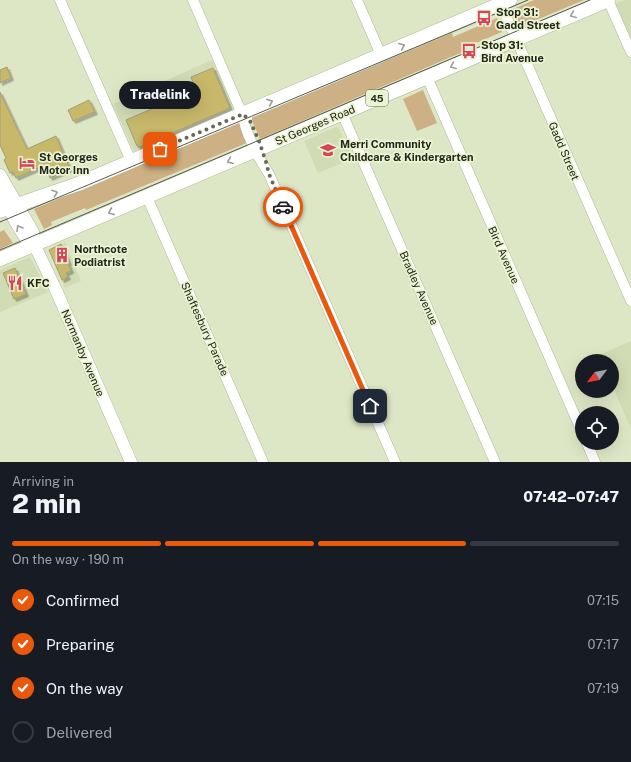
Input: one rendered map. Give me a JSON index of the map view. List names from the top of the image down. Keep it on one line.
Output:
{"streets":{"highway":["45","St Georges Road"],"main road":["Normanby Avenue"],"street":["Gadd Street","Bird Avenue","Bradley Avenue","Shaftesbury Parade"]},"crossings":[["St Georges Road","Gadd Street"],["St Georges Road","Bird Avenue"],["St Georges Road","Bradley Avenue"],["St Georges Road","Shaftesbury Parade"],["St Georges Road","Normanby Avenue"]],"places":{"bus stop":["Stop 31: Gadd Street","Stop 31: Bird Avenue"],"other":["Tradelink"],"school or university":["Merri Community Childcare & Kindergarten"],"hotel":["St Georges Motor Inn"],"building":["Northcote Podiatrist"],"restaurant":["KFC"]},"north":"bottom left","page":{"bubble":"Tradelink","heading":["2 min","Arriving in","07:42–07:47"],"bar":"On the way · 190 m","list":[["Confirmed","07:15"],["Preparing","07:17"],["On the way","07:19"],"Delivered"]}}
